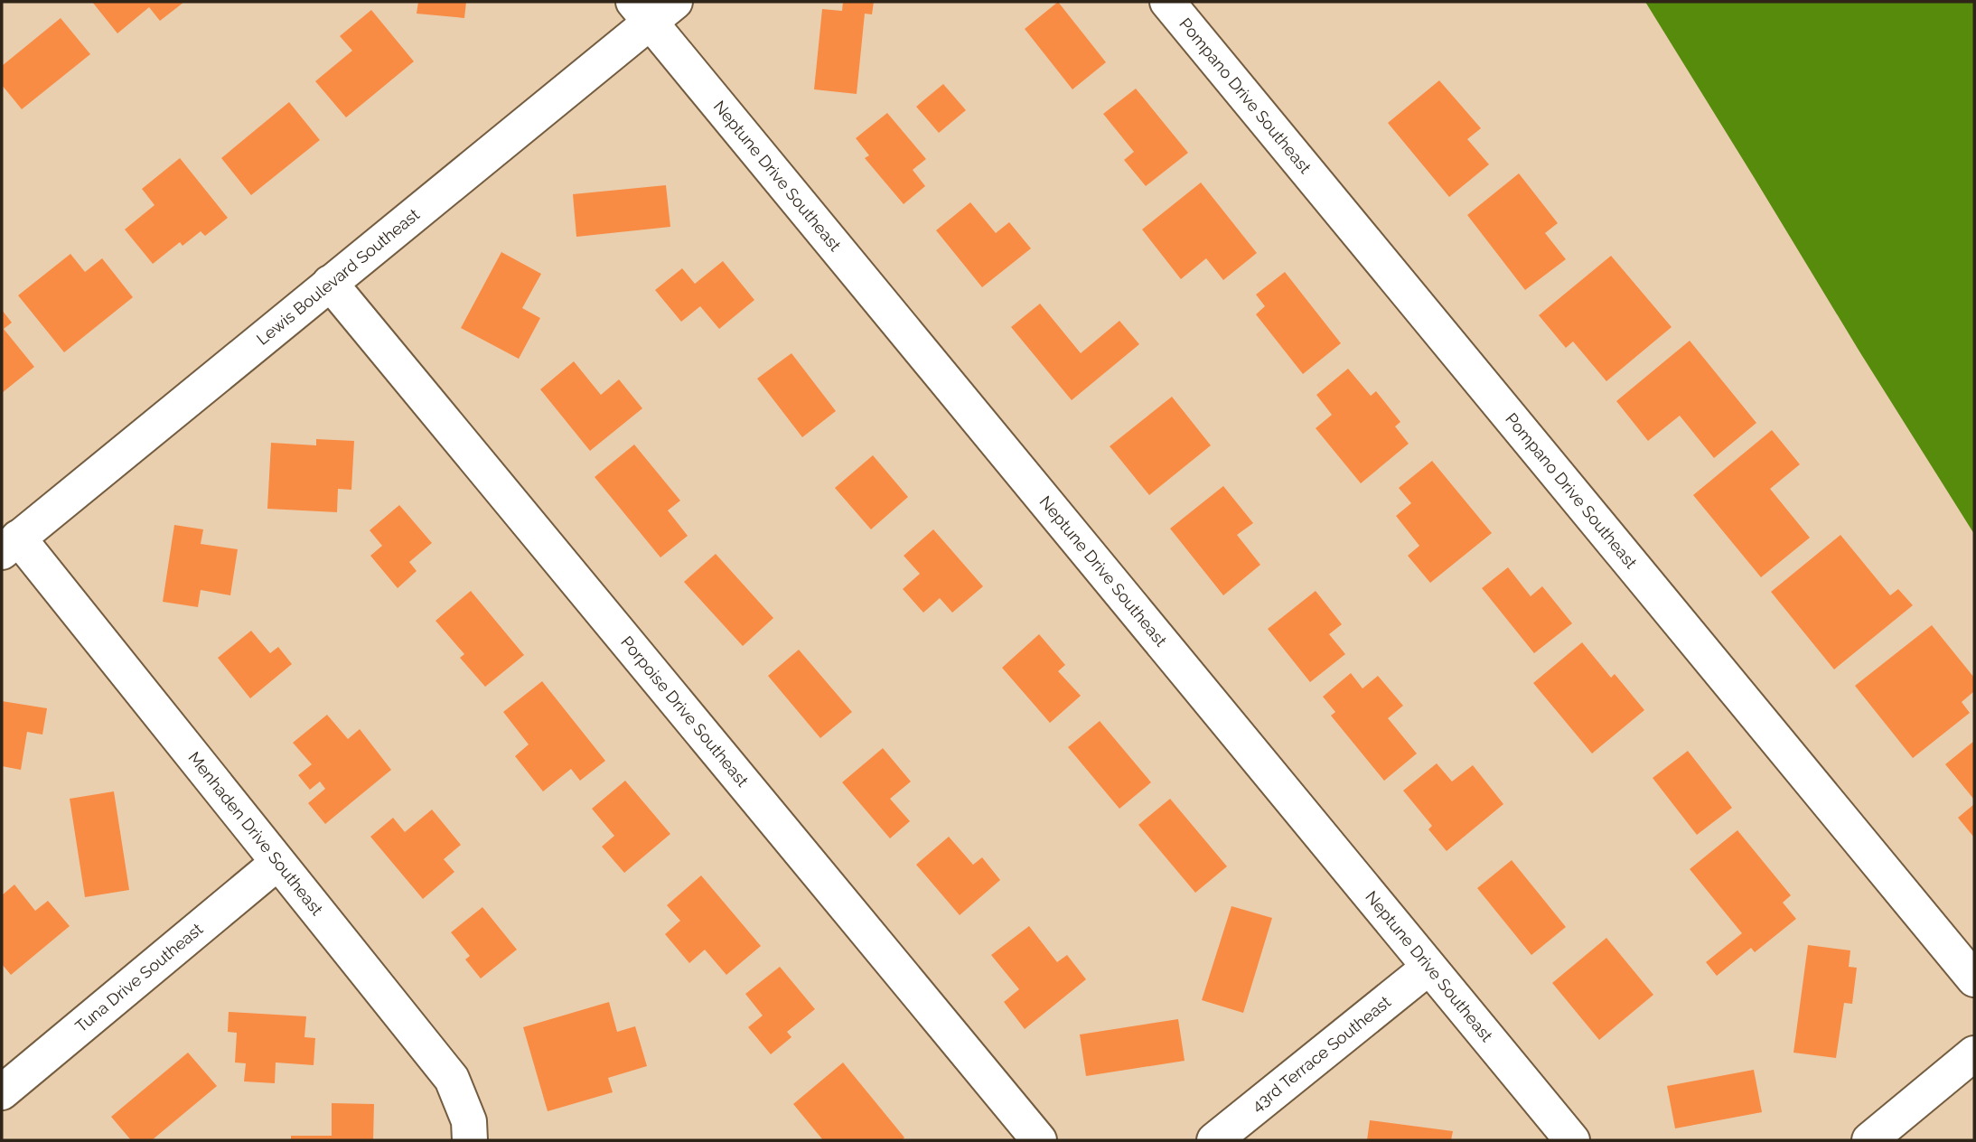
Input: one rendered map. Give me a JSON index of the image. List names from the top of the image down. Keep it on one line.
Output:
{"streets":{"street":["Pompano Drive Southeast","Neptune Drive Southeast","Lewis Boulevard Southeast","Porpoise Drive Southeast","Menhaden Drive Southeast","Tuna Drive Southeast","43rd Terrace Southeast"]},"crossings":[["Neptune Drive Southeast","Lewis Boulevard Southeast"],["Neptune Drive Southeast","43rd Terrace Southeast"],["Lewis Boulevard Southeast","Porpoise Drive Southeast"],["Lewis Boulevard Southeast","Menhaden Drive Southeast"],["Menhaden Drive Southeast","Tuna Drive Southeast"]]}
